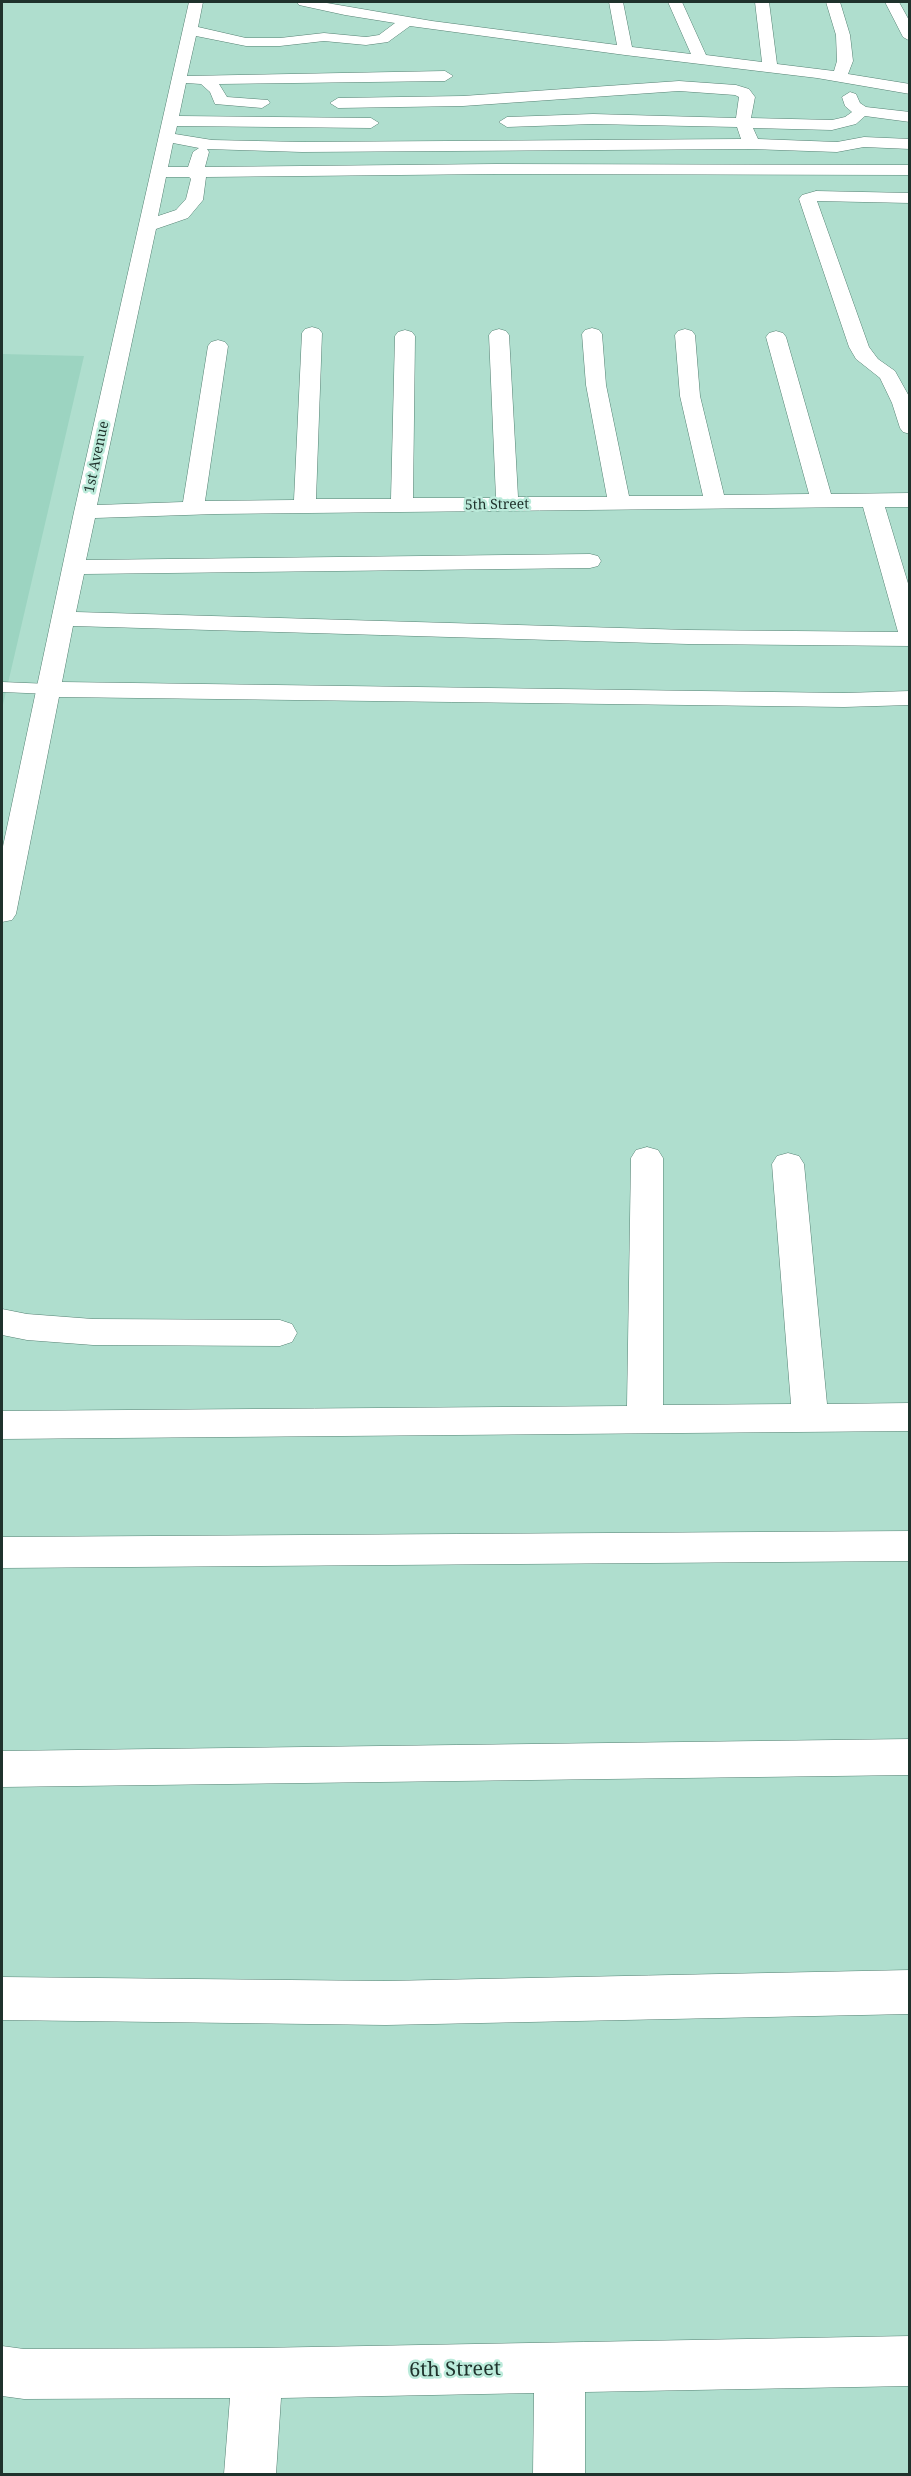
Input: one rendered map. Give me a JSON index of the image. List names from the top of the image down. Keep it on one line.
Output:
{"streets":{"street":["1st Avenue","5th Street","6th Street"]},"crossings":[["1st Avenue","5th Street"]]}
